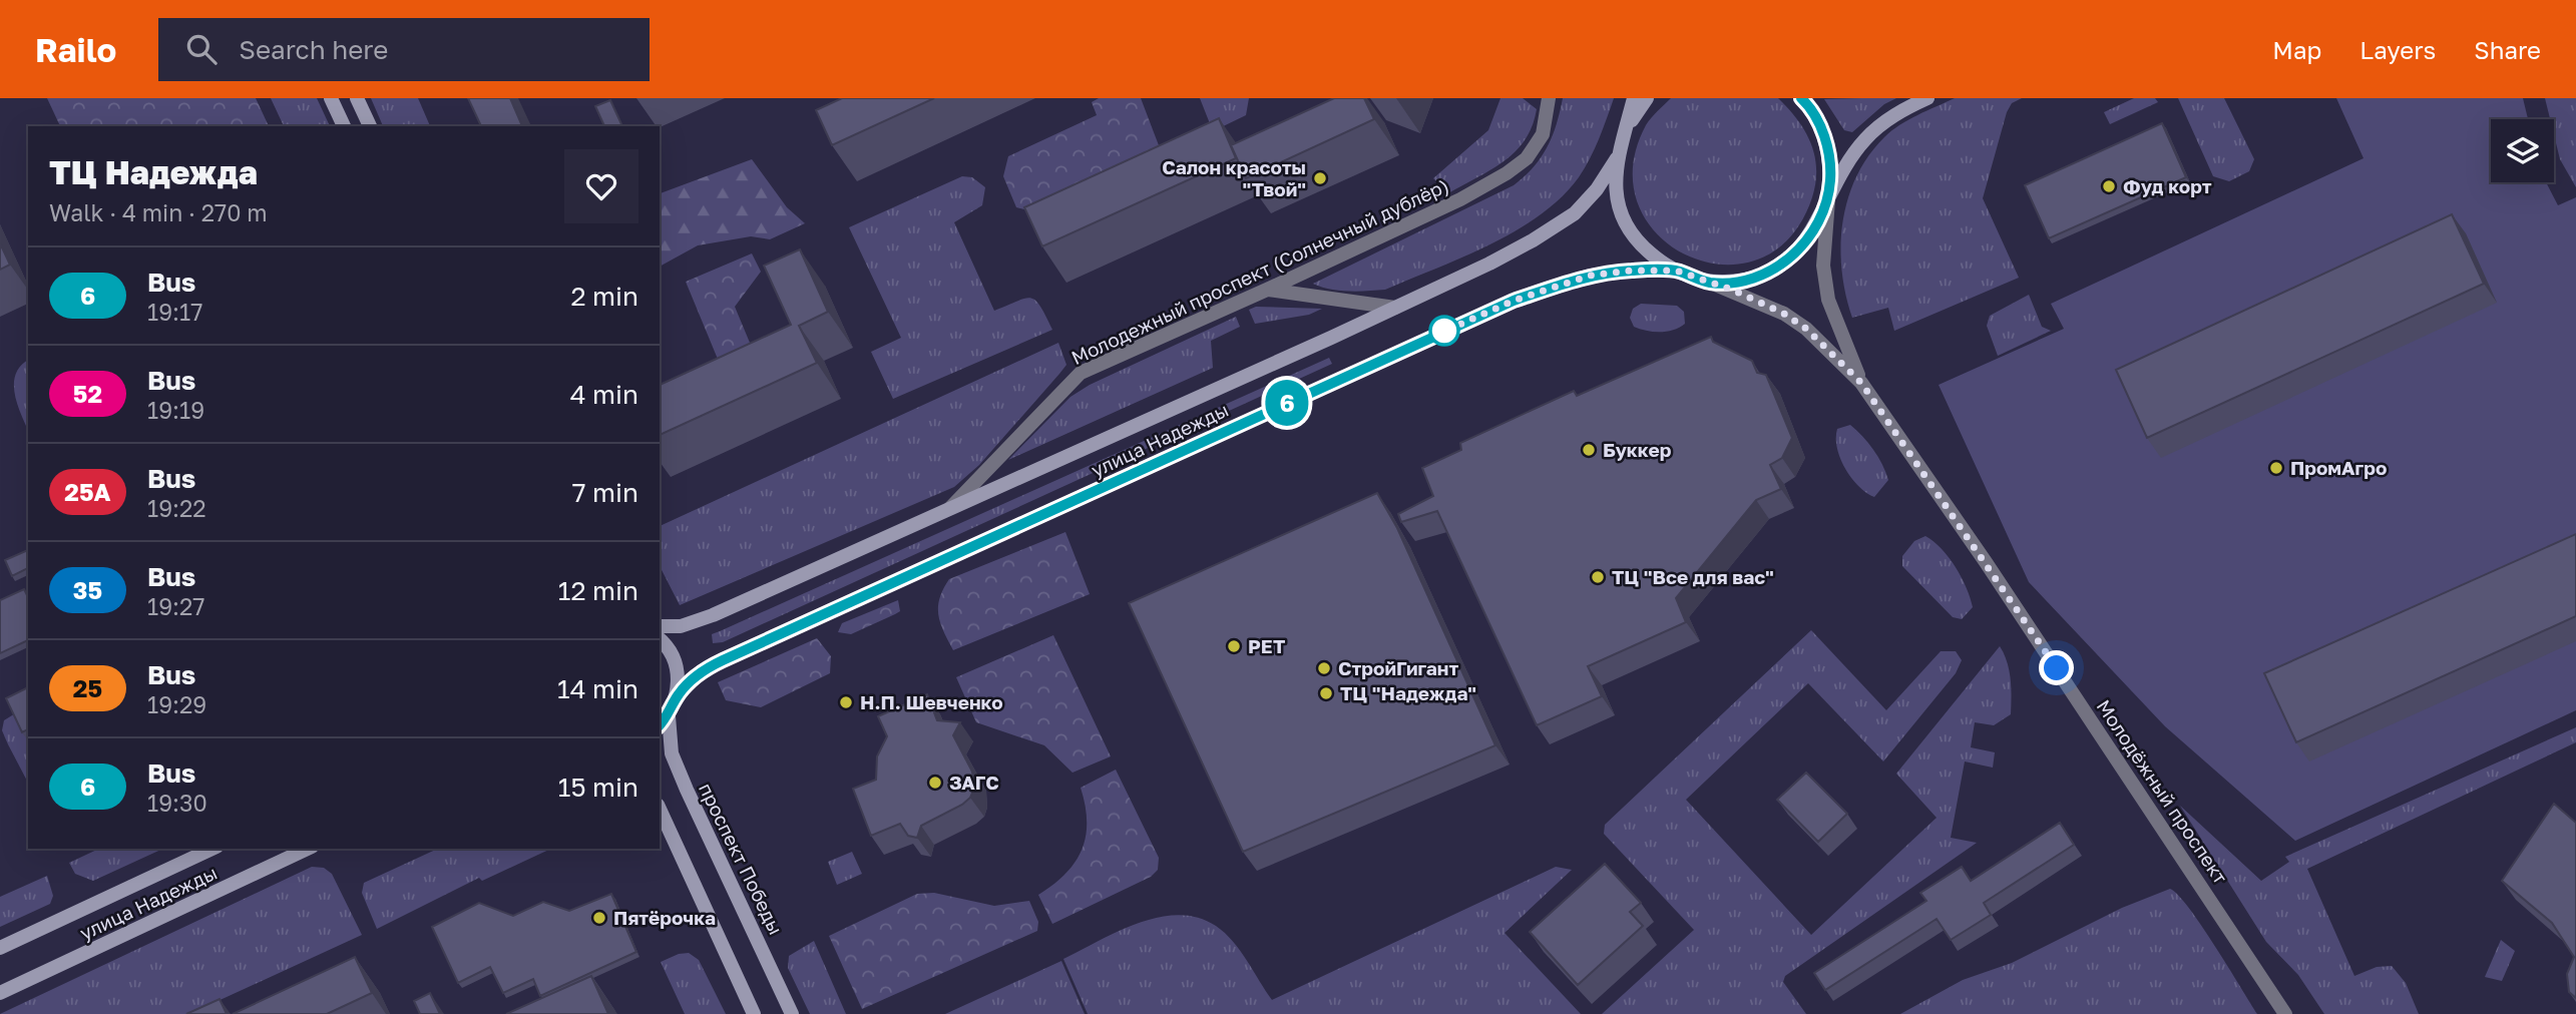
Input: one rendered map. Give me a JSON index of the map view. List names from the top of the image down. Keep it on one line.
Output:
{"streets":{"main road":["улица Надежды","Молодёжный проспект","проспект Победы"],"street":["Молодежный проспект (Солнечный дублёр)"]},"crossings":[["Молодежный проспект (Солнечный дублёр)","улица Надежды"],["улица Надежды","Молодёжный проспект"],["улица Надежды","проспект Победы"]],"places":["Салон красоты \"Твой\"","Фуд корт","Буккер","ПромАгро","ТЦ \"Все для вас\"","РЕТ","СтройГигант","ТЦ \"Надежда\"","Н.П. Шевченко","ЗАГС","Пятёрочка"],"lines":["bus line 6"],"page":{"header":"Railo","search":"Search here","nav":["Map","Layers","Share"],"on_map":"6","heading":["ТЦ Надежда","Walk · 4 min · 270 m"],"list":[{"mark":"6","name":"Bus","note":"19:17","value":"2 min"},{"mark":"52","name":"Bus","note":"19:19","value":"4 min"},{"mark":"25А","name":"Bus","note":"19:22","value":"7 min"},{"mark":"35","name":"Bus","note":"19:27","value":"12 min"},{"mark":"25","name":"Bus","note":"19:29","value":"14 min"},{"mark":"6","name":"Bus","note":"19:30","value":"15 min"}]}}
